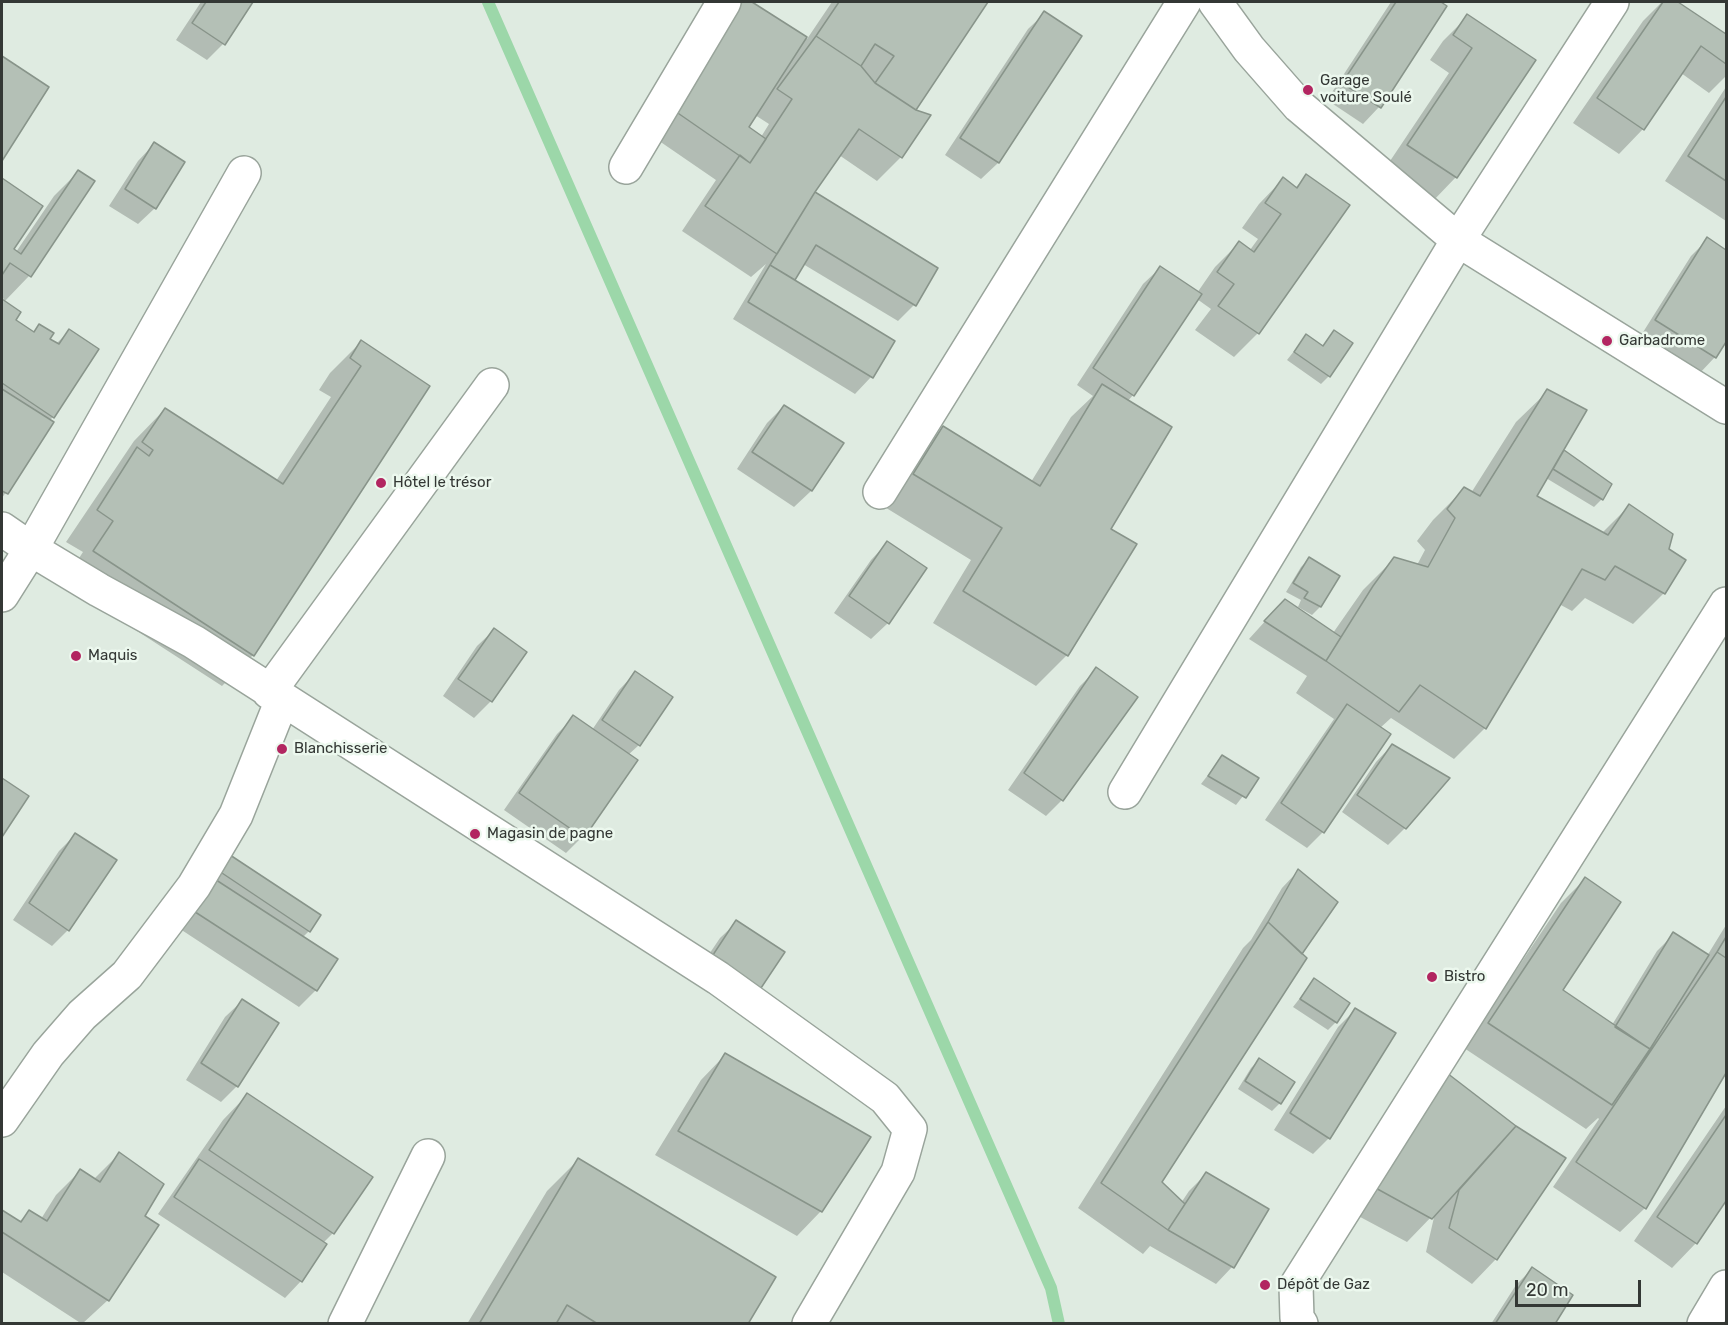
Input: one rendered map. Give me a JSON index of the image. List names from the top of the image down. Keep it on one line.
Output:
{"places":["Garage voiture Soulé","Garbadrome","Hôtel le trésor","Maquis","Blanchisserie","Magasin de pagne","Bistro","Dépôt de Gaz"],"scale_bar":"20 m"}
